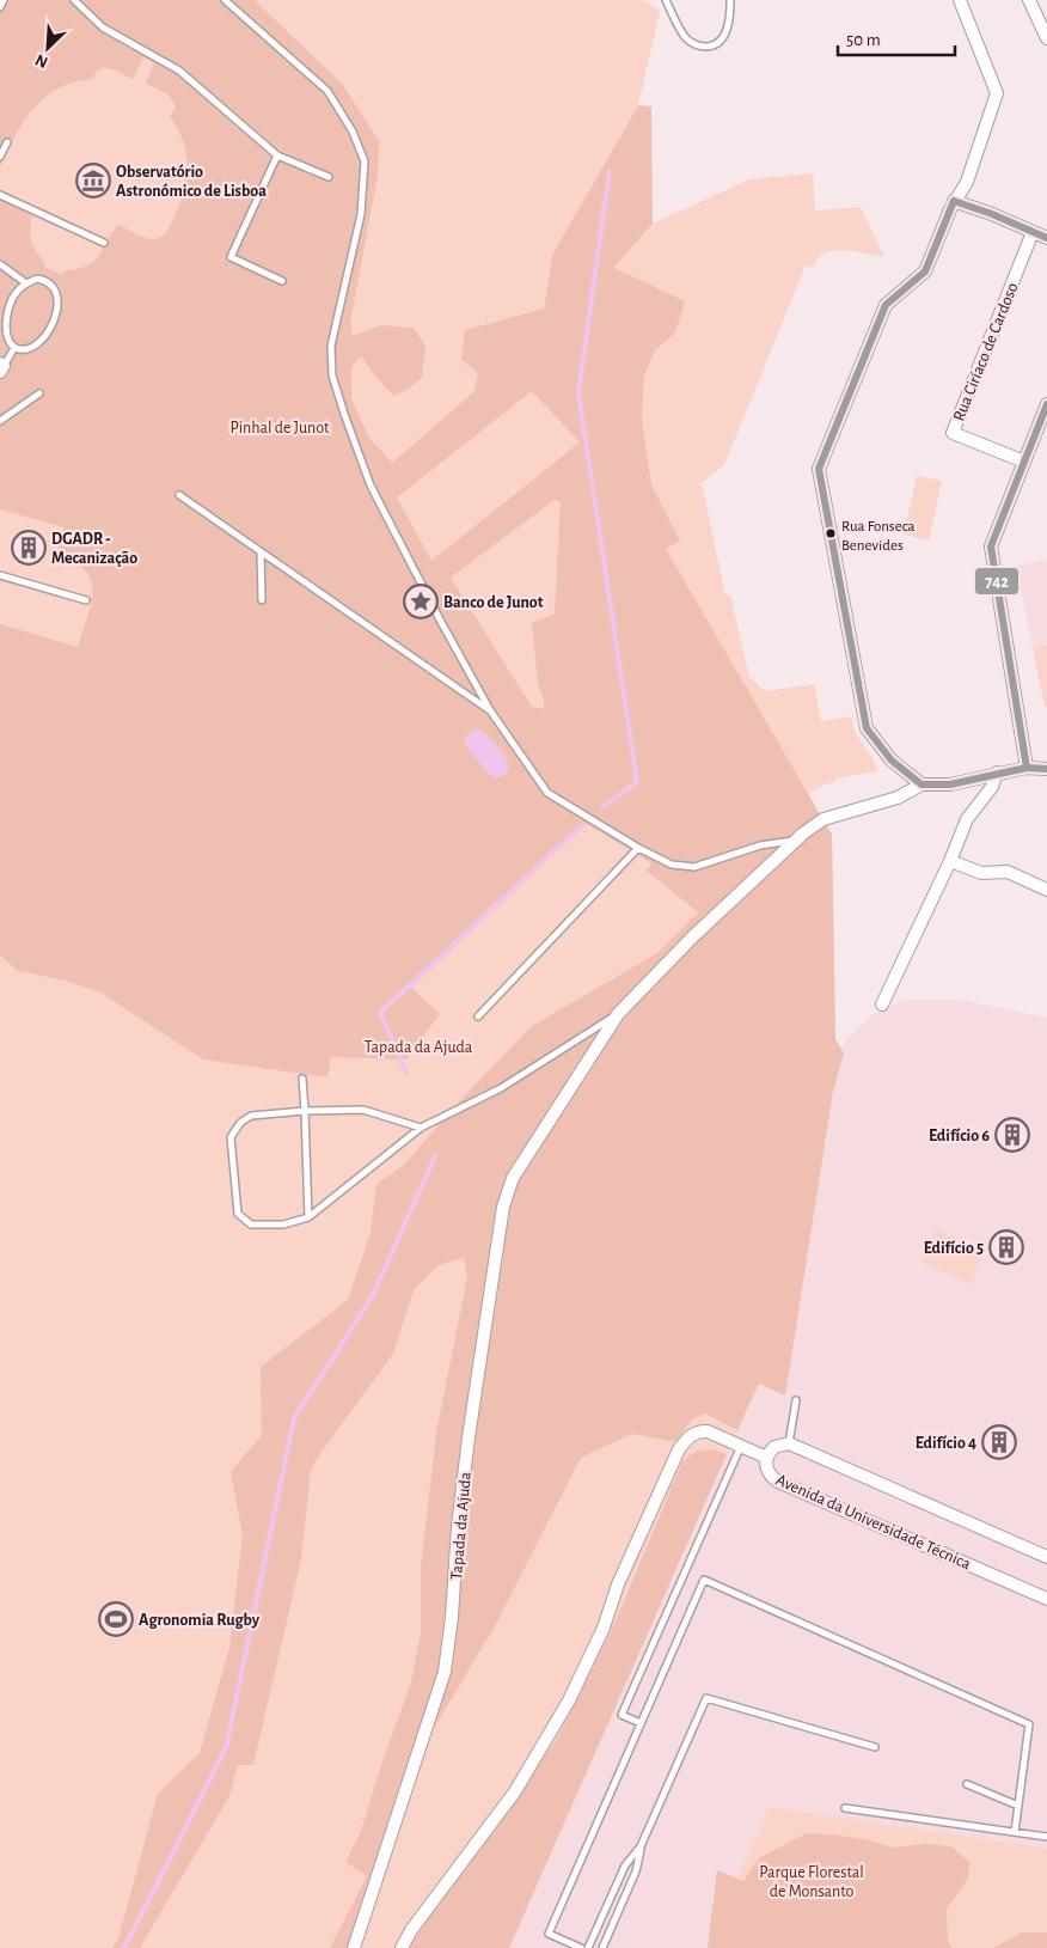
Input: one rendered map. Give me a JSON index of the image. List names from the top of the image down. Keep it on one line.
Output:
{"streets":{"street":["Rua Ciríaco de Cardoso","Avenida da Universidade Técnica","Tapada da Ajuda"]},"parks":["Pinhal de Junot","Tapada da Ajuda","Parque Florestal de Monsanto"],"places":{"museum":["Observatório Astronómico de Lisboa"],"other":["Rua Fonseca Benevides"],"building":["DGADR - Mecanização","Edifício 6","Edifício 5","Edifício 4"],"place":["Banco de Junot"],"sports":["Agronomia Rugby"]},"lines":["transit line 742"],"scale_bar":"50 m","north":"bottom left"}
